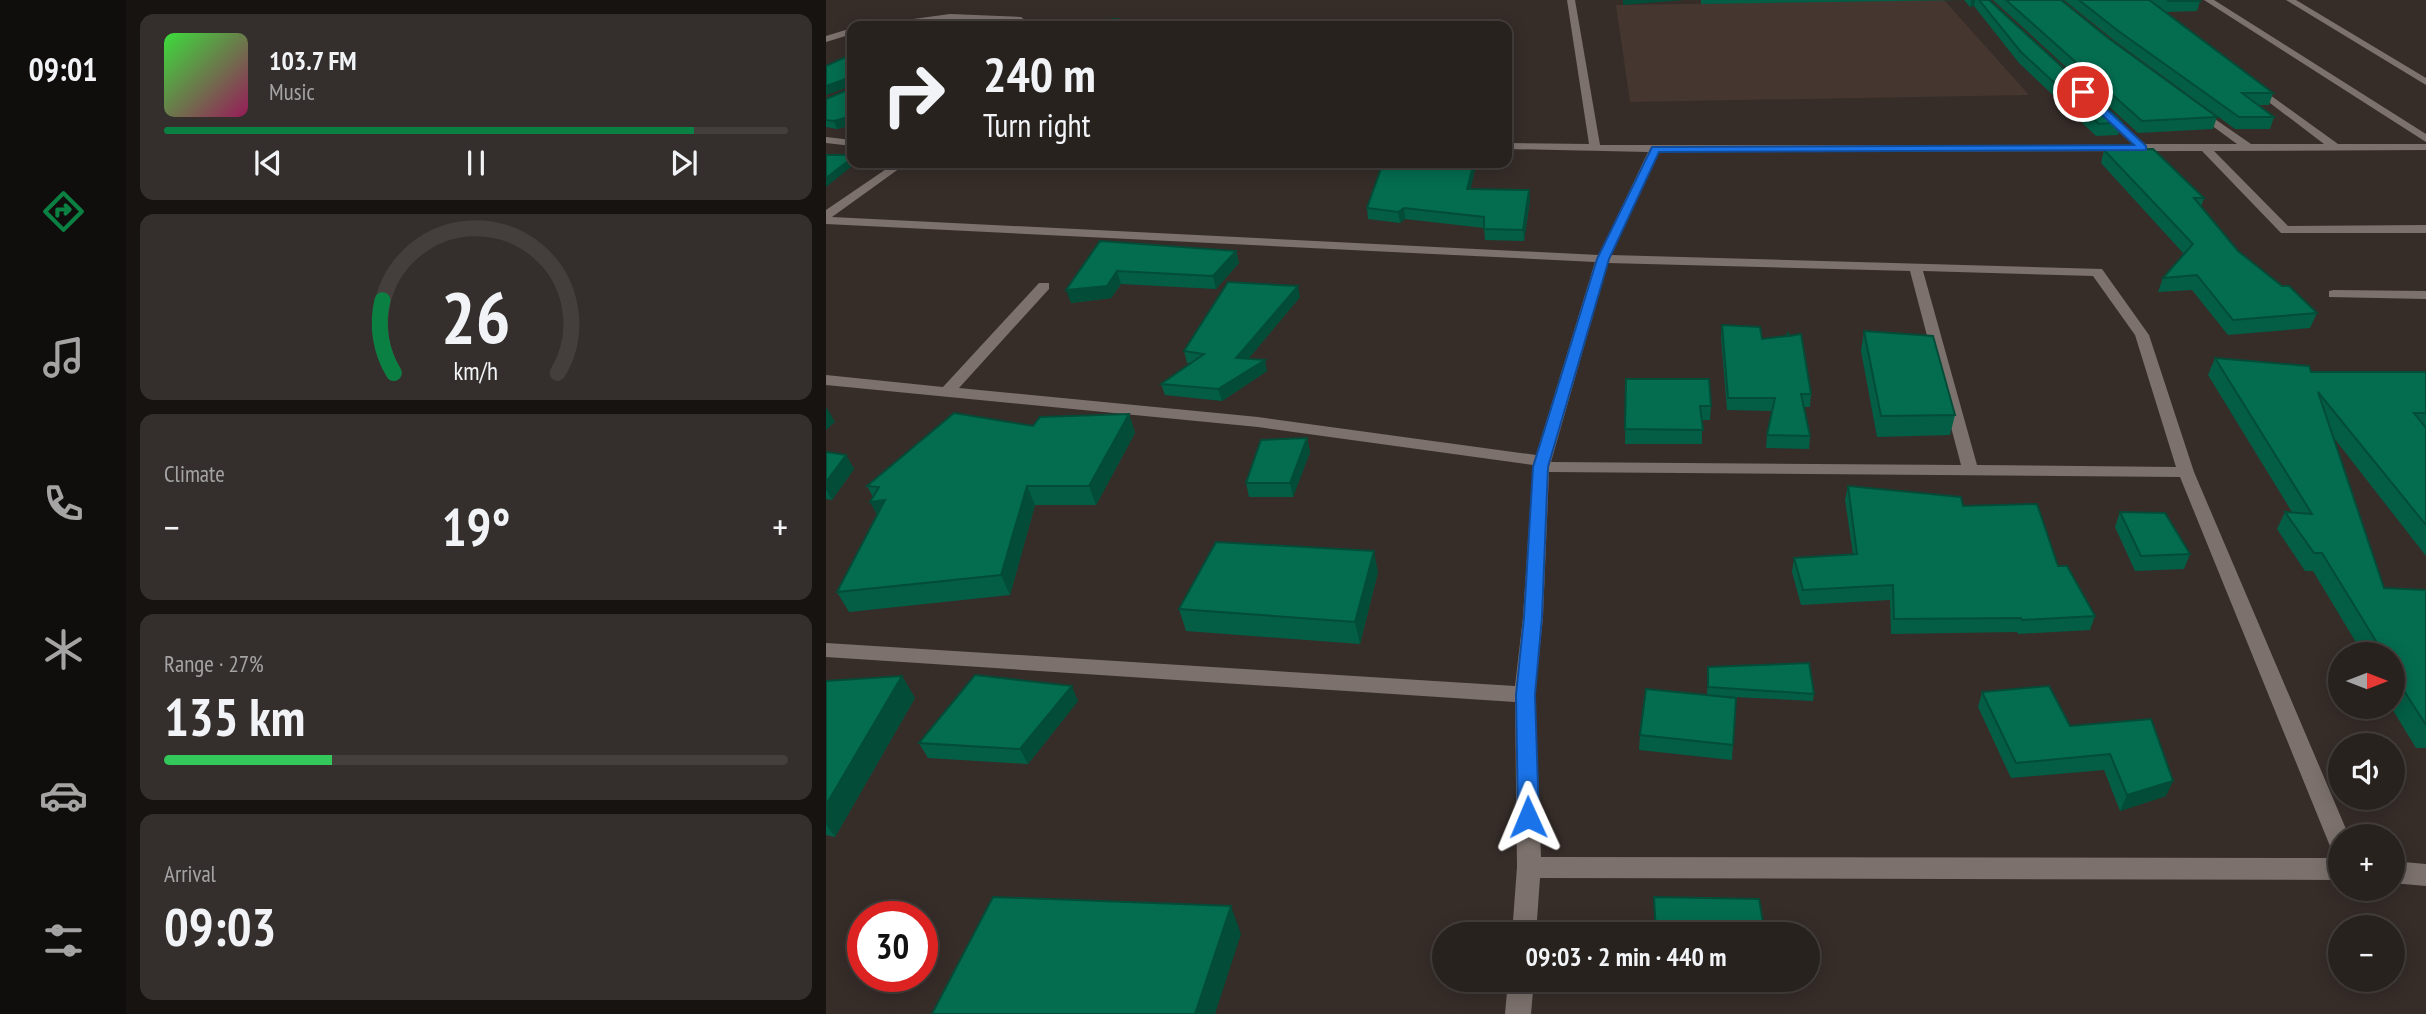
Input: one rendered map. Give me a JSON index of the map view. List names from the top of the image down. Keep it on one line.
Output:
{"north":"right","page":{"tabs":"09:01","turn":["240 m","Turn right"],"song":["103.7 FM","Music"],"tile":["Climate",["Range · 27%","135 km"],["Arrival","09:03"]],"heat":["−","19°","+"],"map_buttons":["+","−"],"limit":"30","trip":"09:03 · 2 min · 440 m","gauge":["26","km/h"]}}
